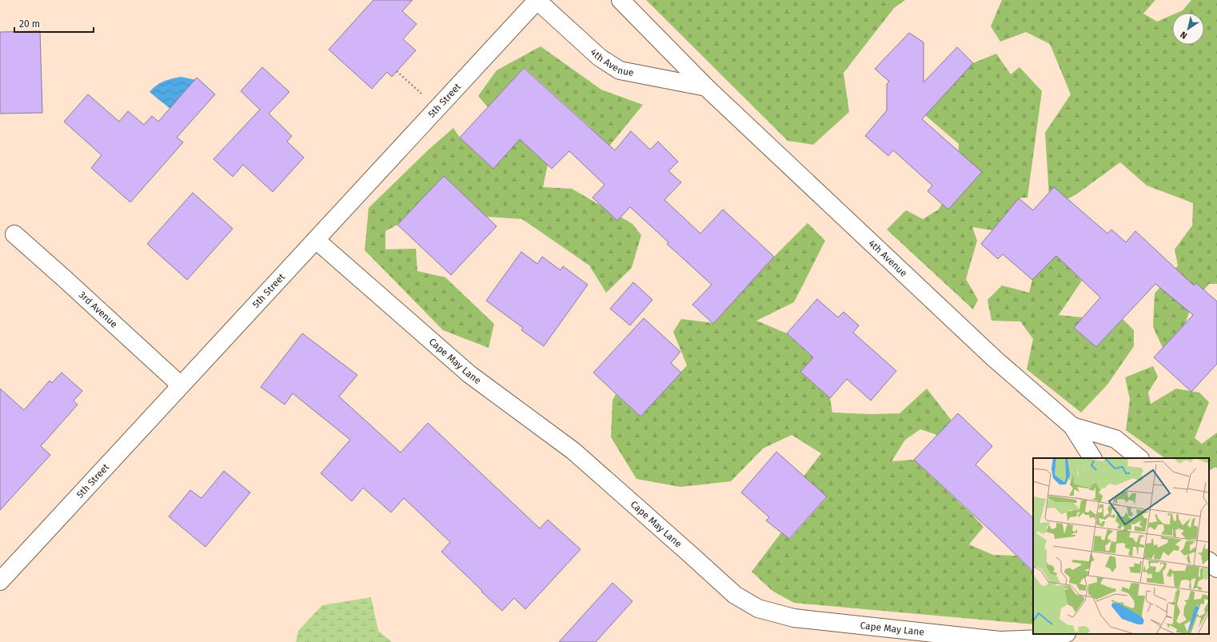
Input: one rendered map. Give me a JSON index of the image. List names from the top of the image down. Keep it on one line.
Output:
{"streets":{"street":["4th Avenue","5th Street","3rd Avenue","Cape May Lane"]},"crossings":[["4th Avenue","5th Street"],["5th Street","3rd Avenue"],["5th Street","Cape May Lane"]],"scale_bar":"20 m","north":"bottom left"}
